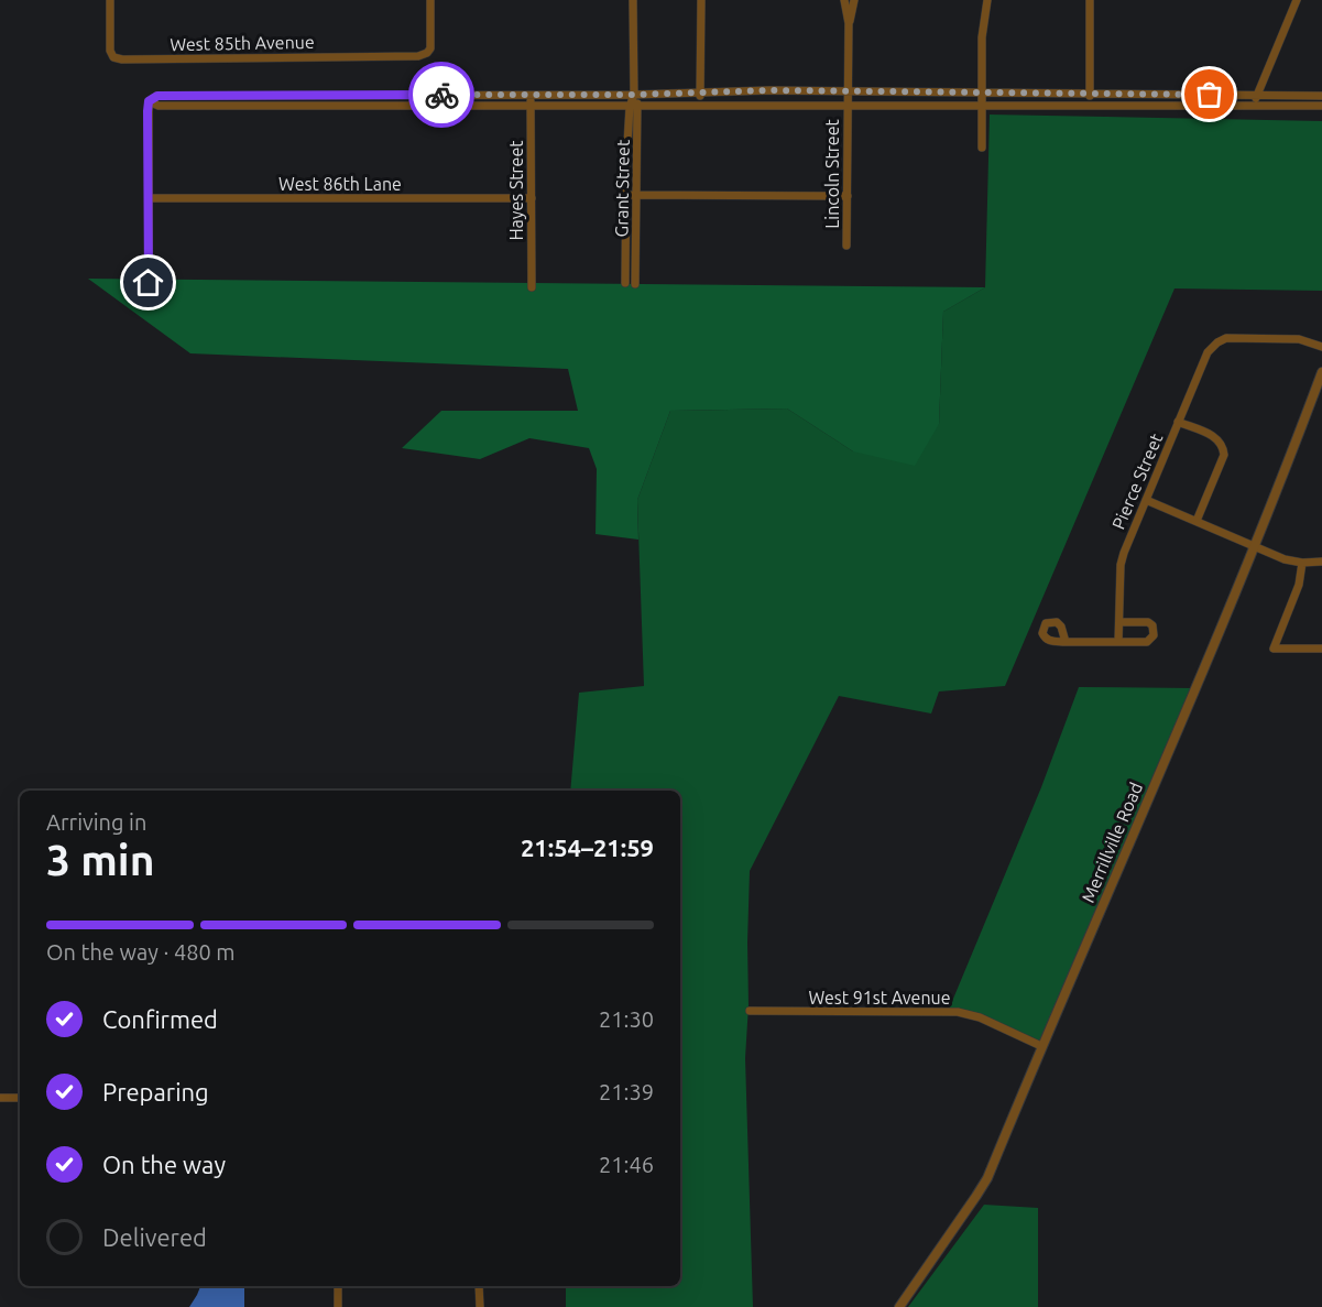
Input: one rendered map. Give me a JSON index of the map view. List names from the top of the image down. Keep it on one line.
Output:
{"streets":{"street":["West 85th Avenue","Lincoln Street","West 86th Lane","Grant Street","Hayes Street","Pierce Street","Merrillville Road","West 91st Avenue"]},"crossings":[["West 86th Lane","Hayes Street"],["Merrillville Road","West 91st Avenue"]],"page":{"heading":["3 min","Arriving in","21:54–21:59"],"bar":"On the way · 480 m","list":[["Confirmed","21:30"],["Preparing","21:39"],["On the way","21:46"],"Delivered"]}}
